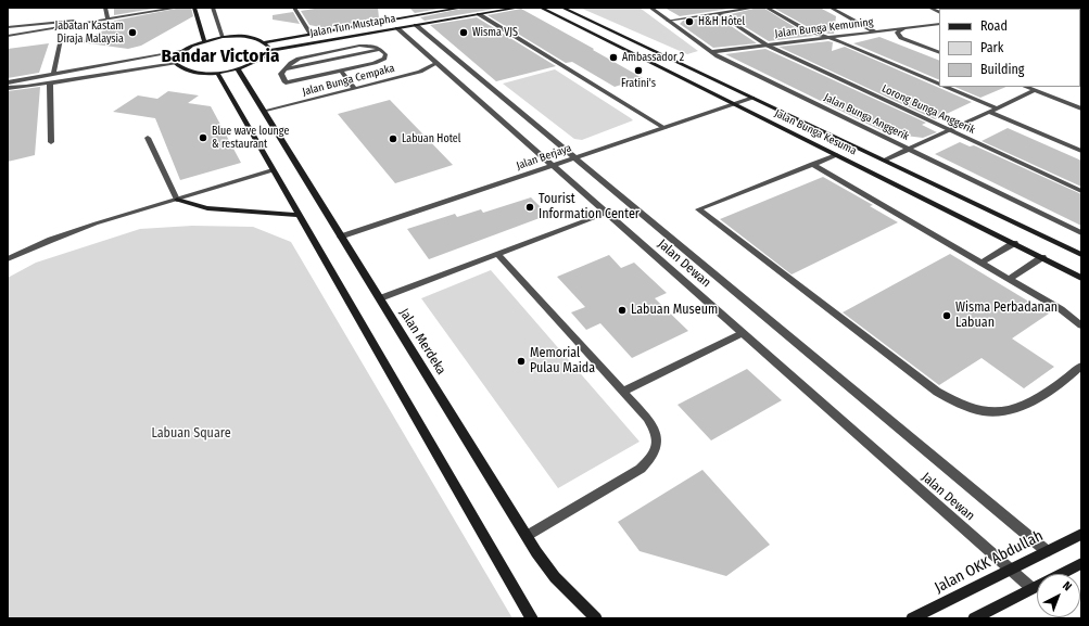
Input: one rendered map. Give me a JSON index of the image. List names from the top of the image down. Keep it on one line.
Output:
{"streets":{"main road":["Jalan Tun Mustapha","Jalan Bunga Kesuma","Jalan Merdeka","Jalan OKK Abdullah"],"street":["Jalan Bunga Kemuning","Jalan Bunga Cempaka","Lorong Bunga Anggerik","Jalan Bunga Anggerik","Jalan Berjaya","Jalan Dewan"]},"crossings":[["Jalan Tun Mustapha","Jalan Dewan"],["Jalan Bunga Kemuning","Lorong Bunga Anggerik"],["Jalan Bunga Kemuning","Jalan Bunga Anggerik"],["Jalan Bunga Cempaka","Jalan Dewan"],["Jalan Bunga Cempaka","Jalan Merdeka"],["Jalan Bunga Kesuma","Jalan Berjaya"],["Jalan Berjaya","Jalan Dewan"],["Jalan Berjaya","Jalan Merdeka"],["Jalan Dewan","Jalan OKK Abdullah"]],"districts":["Bandar Victoria"],"parks":["Labuan Square"],"places":["H&H Hôtel","Jabatan Kastam Diraja Malaysia","Wisma VJS","Ambassador 2","Fratini's","Blue wave lounge & restaurant","Labuan Hotel","Tourist Information Center","Labuan Museum","Wisma Perbadanan Labuan","Memorial Pulau Maida"],"legend":["Road","Park","Building"],"north":"top right"}
